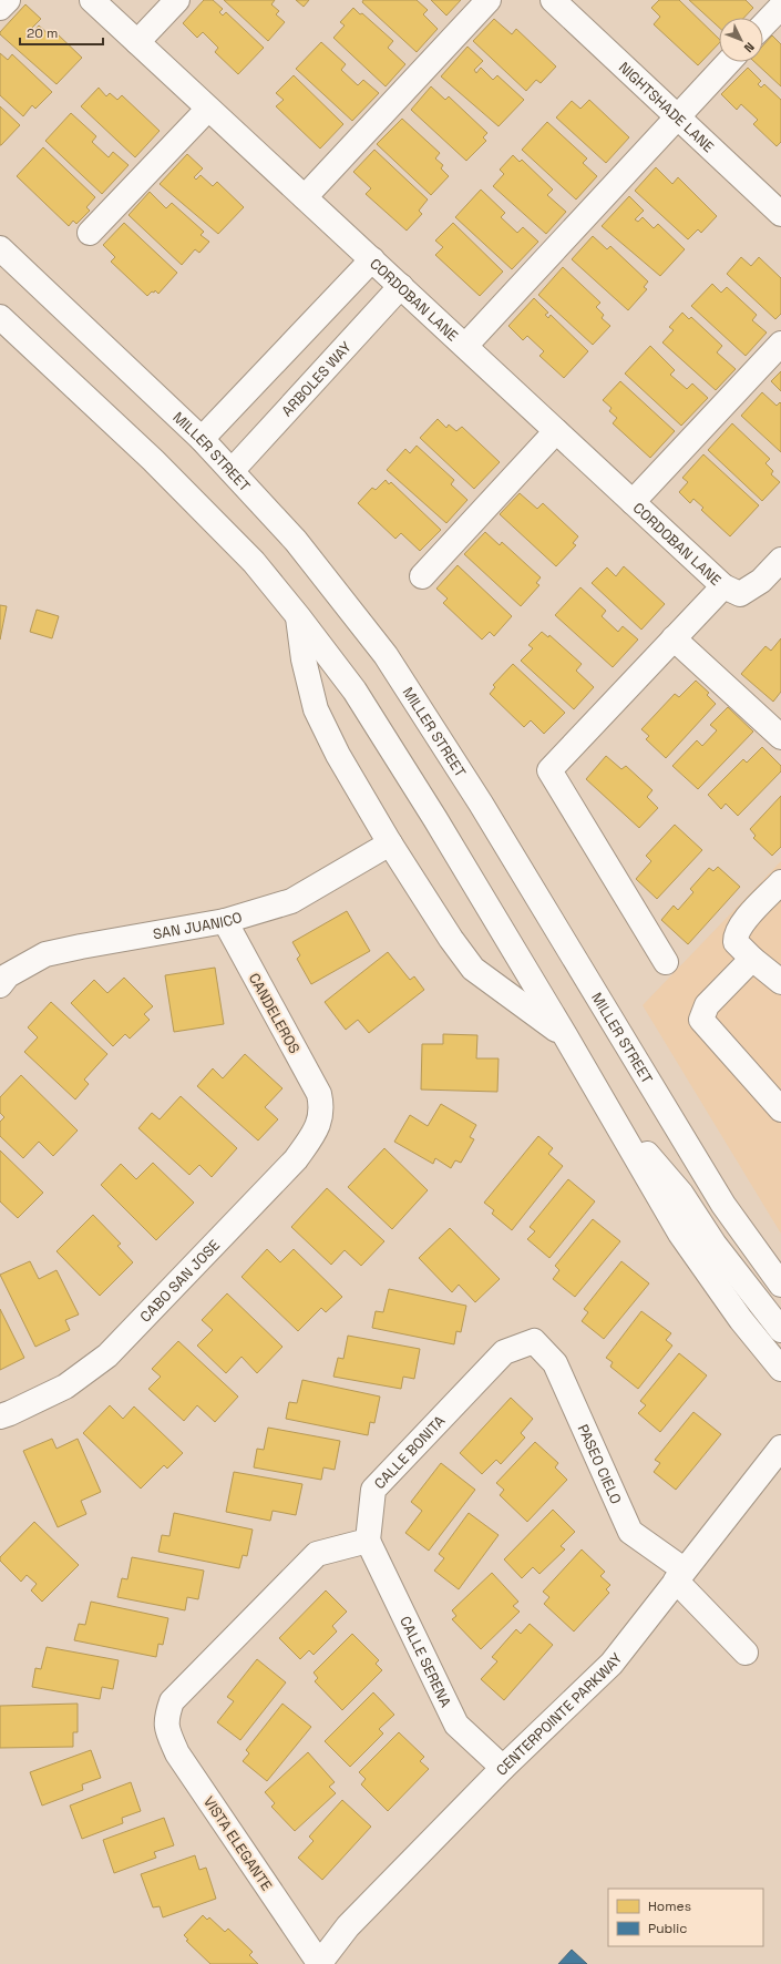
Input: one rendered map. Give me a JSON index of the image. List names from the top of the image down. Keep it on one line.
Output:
{"streets":{"street":["NIGHTSHADE LANE","CORDOBAN LANE","ARBOLES WAY","MILLER STREET","SAN JUANICO","CANDELEROS","CABO SAN JOSE","CALLE BONITA","PASEO CIELO","CALLE SERENA","CENTERPOINTE PARKWAY","VISTA ELEGANTE"]},"crossings":[["CORDOBAN LANE","ARBOLES WAY"],["ARBOLES WAY","MILLER STREET"],["SAN JUANICO","CANDELEROS"],["CANDELEROS","CABO SAN JOSE"],["CALLE BONITA","PASEO CIELO"],["CALLE BONITA","CALLE SERENA"],["CALLE BONITA","VISTA ELEGANTE"],["PASEO CIELO","CENTERPOINTE PARKWAY"],["CALLE SERENA","CENTERPOINTE PARKWAY"],["CALLE SERENA","VISTA ELEGANTE"],["CENTERPOINTE PARKWAY","VISTA ELEGANTE"]],"legend":["Homes","Public"],"scale_bar":"20 m","north":"bottom right"}
